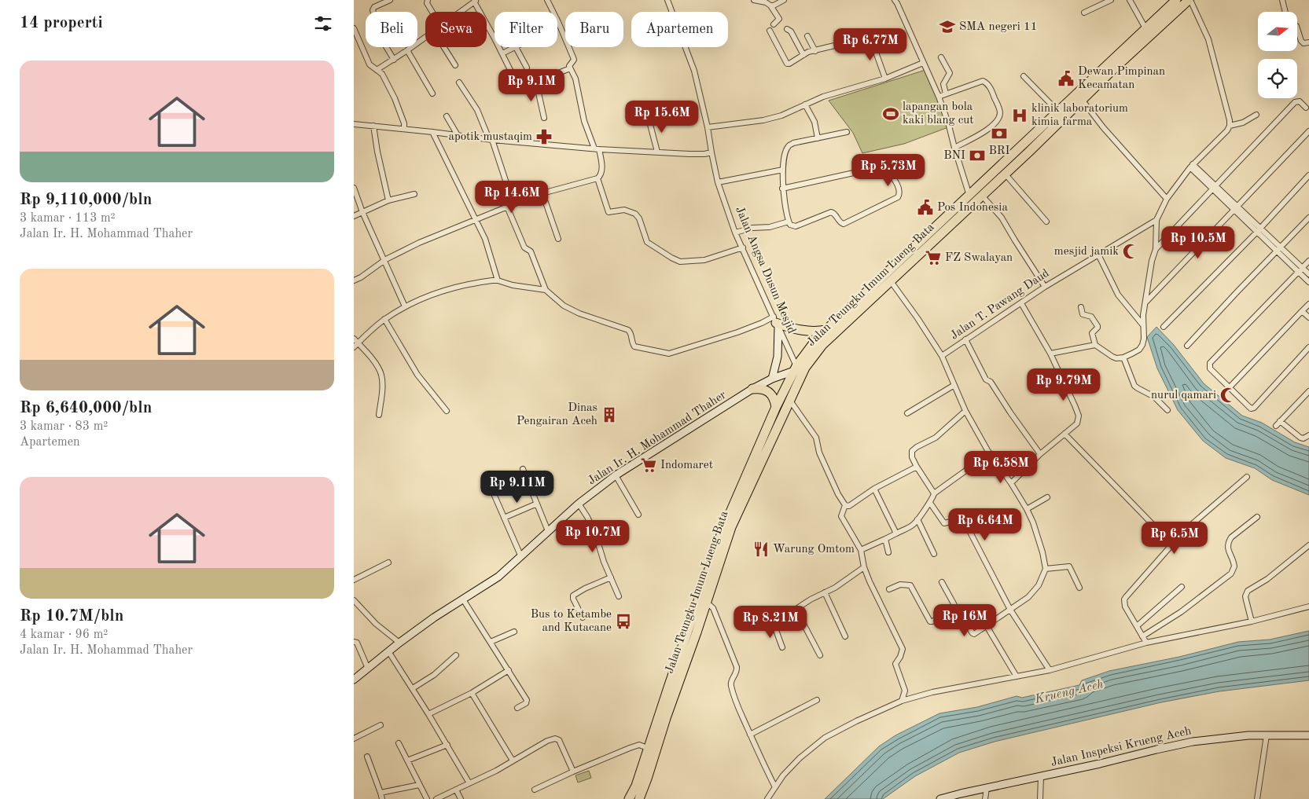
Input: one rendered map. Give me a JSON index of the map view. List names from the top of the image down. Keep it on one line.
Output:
{"streets":{"highway":["Jalan Teungku Imum Lueng Bata"],"main road":["Jalan Ir. H. Mohammad Thaher","Jalan Inspeksi Krueng Aceh"],"street":["Jalan Angsa Dusun Mesjid","Jalan T. Pawang Daud"]},"crossings":[["Jalan Angsa Dusun Mesjid","Jalan Teungku Imum Lueng Bata"],["Jalan Angsa Dusun Mesjid","Jalan Ir. H. Mohammad Thaher"],["Jalan Teungku Imum Lueng Bata","Jalan Ir. H. Mohammad Thaher"]],"water":["Krueng Aceh"],"places":{"school or university":["SMA negeri 11"],"public building":["Dewan Pimpinan Kecamatan","Pos Indonesia"],"sports":["lapangan bola kaki blang cut"],"hospital":["klinik laboratorium kimia farma"],"bank":["BRI","BNI"],"pharmacy":["apotik mustaqim"],"mosque":["mesjid jamik","nurul qamari"],"supermarket":["FZ Swalayan","Indomaret"],"building":["Dinas Pengairan Aceh"],"restaurant":["Warung Omtom"],"bus stop":["Bus to Ketambe and Kutacane"]},"north":"right","page":{"heading":"14 properti","chip":["Beli","Sewa","Filter","Baru","Apartemen"],"price":["Rp 6.77M","Rp 9.1M","Rp 15.6M","Rp 5.73M","Rp 14.6M","Rp 10.5M","Rp 9.79M","Rp 6.58M","Rp 9.11M","Rp 6.64M","Rp 10.7M","Rp 6.5M","Rp 16M","Rp 8.21M"],"list":[{"name":"Rp 9,110,000/bln","note":"3 kamar · 113 m² · Jalan Ir. H. Mohammad Thaher"},{"name":"Rp 6,640,000/bln","note":"3 kamar · 83 m² · Apartemen"},{"name":"Rp 10.7M/bln","note":"4 kamar · 96 m² · Jalan Ir. H. Mohammad Thaher"}]}}
